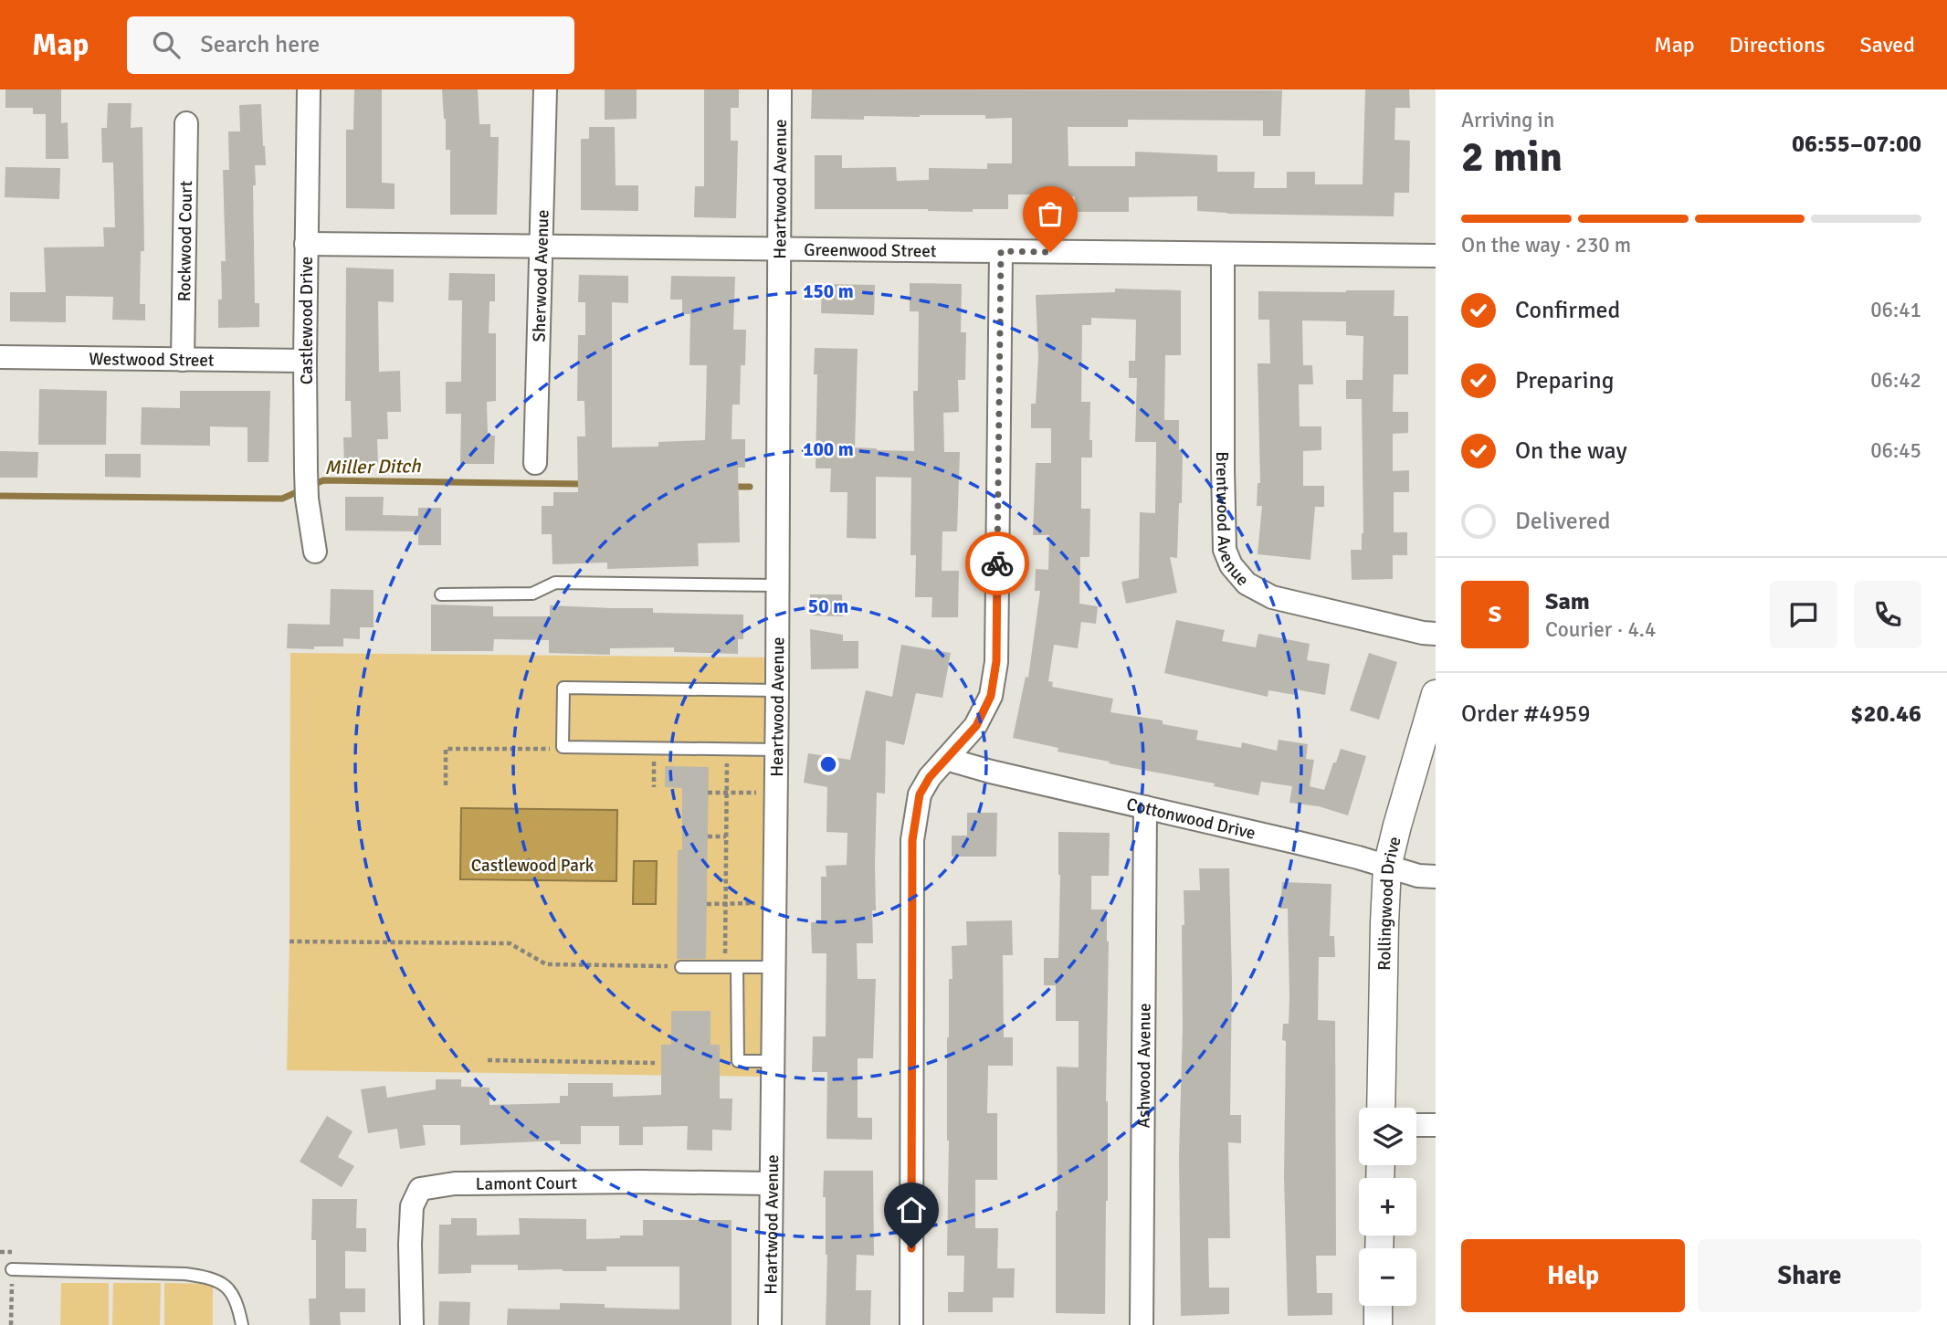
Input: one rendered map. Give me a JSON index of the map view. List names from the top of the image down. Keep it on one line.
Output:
{"streets":{"street":["Heartwood Avenue","Rockwood Court","Greenwood Street","Sherwood Avenue","Castlewood Drive","Westwood Street","Brentwood Avenue","Cottonwood Drive","Rollingwood Drive","Ashwood Avenue","Lamont Court"]},"crossings":[["Heartwood Avenue","Greenwood Street"],["Heartwood Avenue","Lamont Court"],["Rockwood Court","Westwood Street"],["Greenwood Street","Sherwood Avenue"],["Greenwood Street","Castlewood Drive"],["Greenwood Street","Brentwood Avenue"],["Castlewood Drive","Westwood Street"],["Cottonwood Drive","Rollingwood Drive"],["Cottonwood Drive","Ashwood Avenue"]],"water":["Miller Ditch"],"parks":["Castlewood Park"],"page":{"header":"Map","search":"Search here","nav":["Map","Directions","Saved"],"heading":["2 min","Arriving in","06:55–07:00"],"panel":["Sam","Courier · 4.4","Order #4959","$20.46"],"bar":"On the way · 230 m","list":[["Confirmed","06:41"],["Preparing","06:42"],["On the way","06:45"],"Delivered"],"round":"S","map_buttons":["+","−"],"buttons":["Help","Share"]},"rings":["150 m","100 m","50 m"]}
